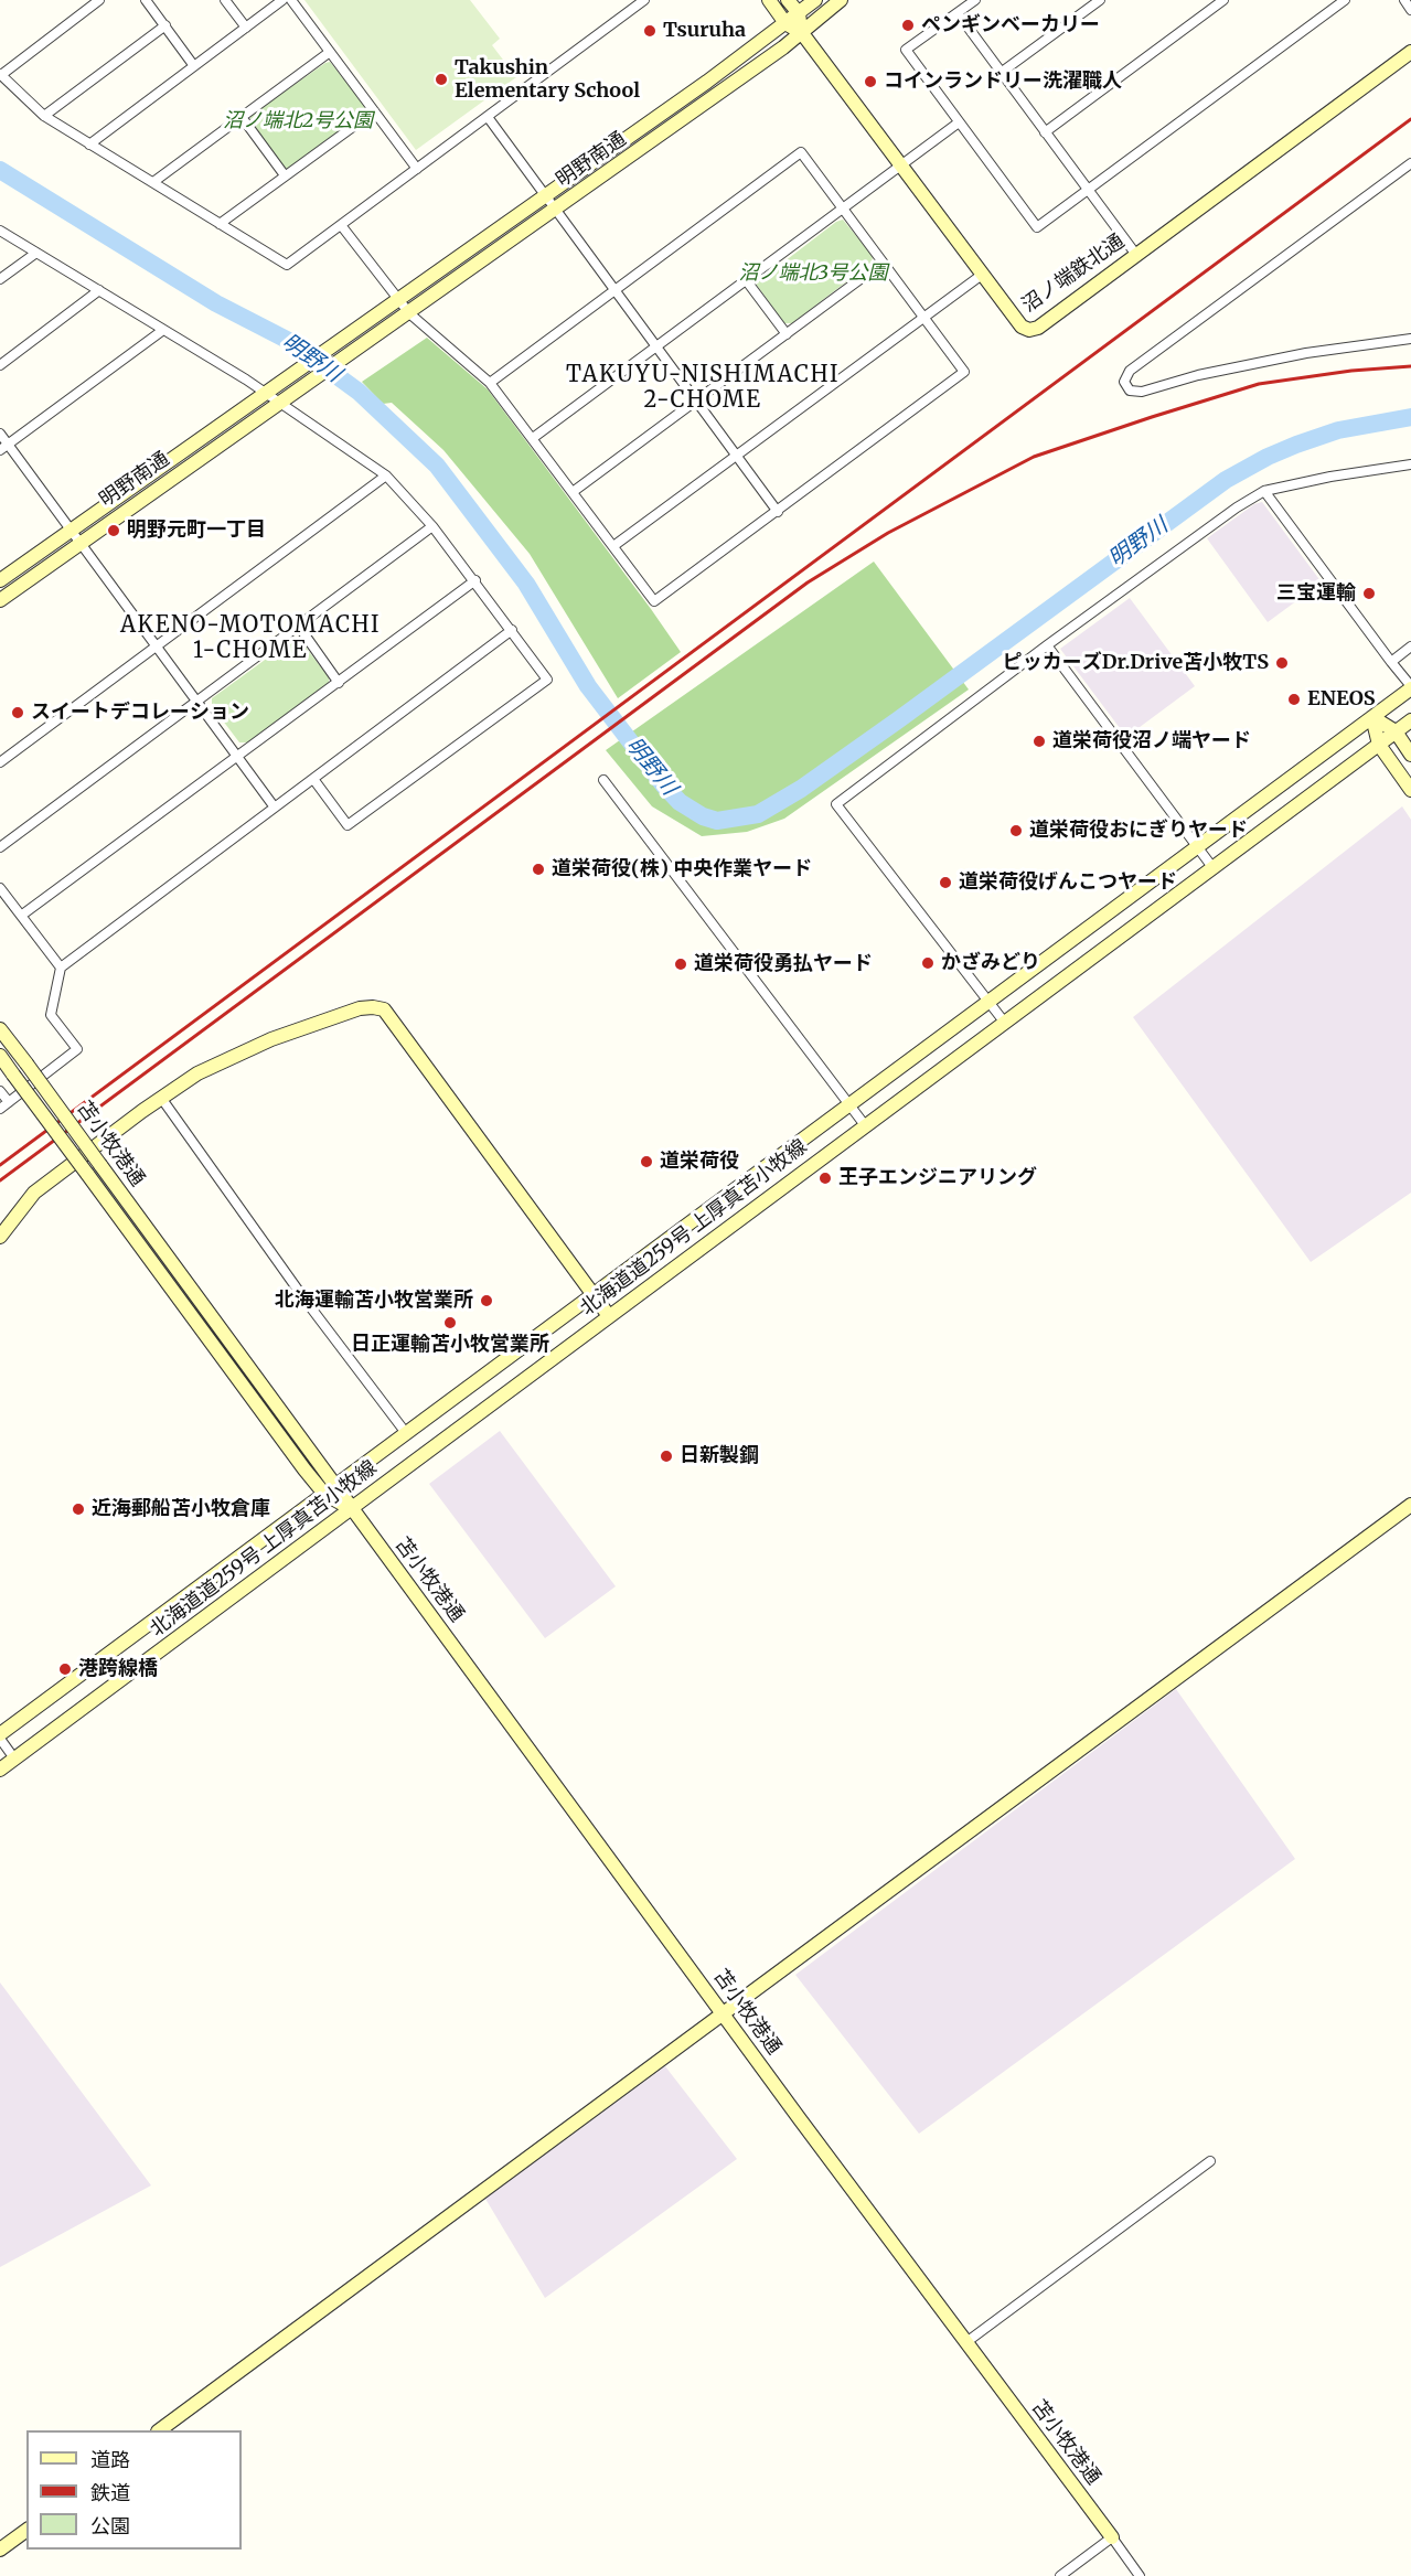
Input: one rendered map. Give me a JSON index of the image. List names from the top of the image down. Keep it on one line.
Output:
{"streets":{"street":["明野南通","沼ノ端鉄北通","苫小牧港通","北海道道259号 上厚真苫小牧線"]},"crossings":[["明野南通","沼ノ端鉄北通"],["苫小牧港通","北海道道259号 上厚真苫小牧線"]],"districts":["TAKUYU-NISHIMACHI 2-CHOME","AKENO-MOTOMACHI 1-CHOME"],"water":["明野川"],"parks":["沼ノ端北2号公園","沼ノ端北3号公園"],"places":["ペンギンベーカリー","Tsuruha","Takushin Elementary School","コインランドリー洗濯職人","明野元町一丁目","三宝運輸","ピッカーズDr.Drive苫小牧TS","ENEOS","スイートデコレーション","道栄荷役沼ノ端ヤード","道栄荷役おにぎりヤード","道栄荷役(株) 中央作業ヤード","道栄荷役げんこつヤード","かざみどり","道栄荷役勇払ヤード","道栄荷役","王子エンジニアリング","北海運輸苫小牧営業所","日正運輸苫小牧営業所","日新製鋼","近海郵船苫小牧倉庫","港跨線橋"],"legend":["道路","鉄道","公園"]}
